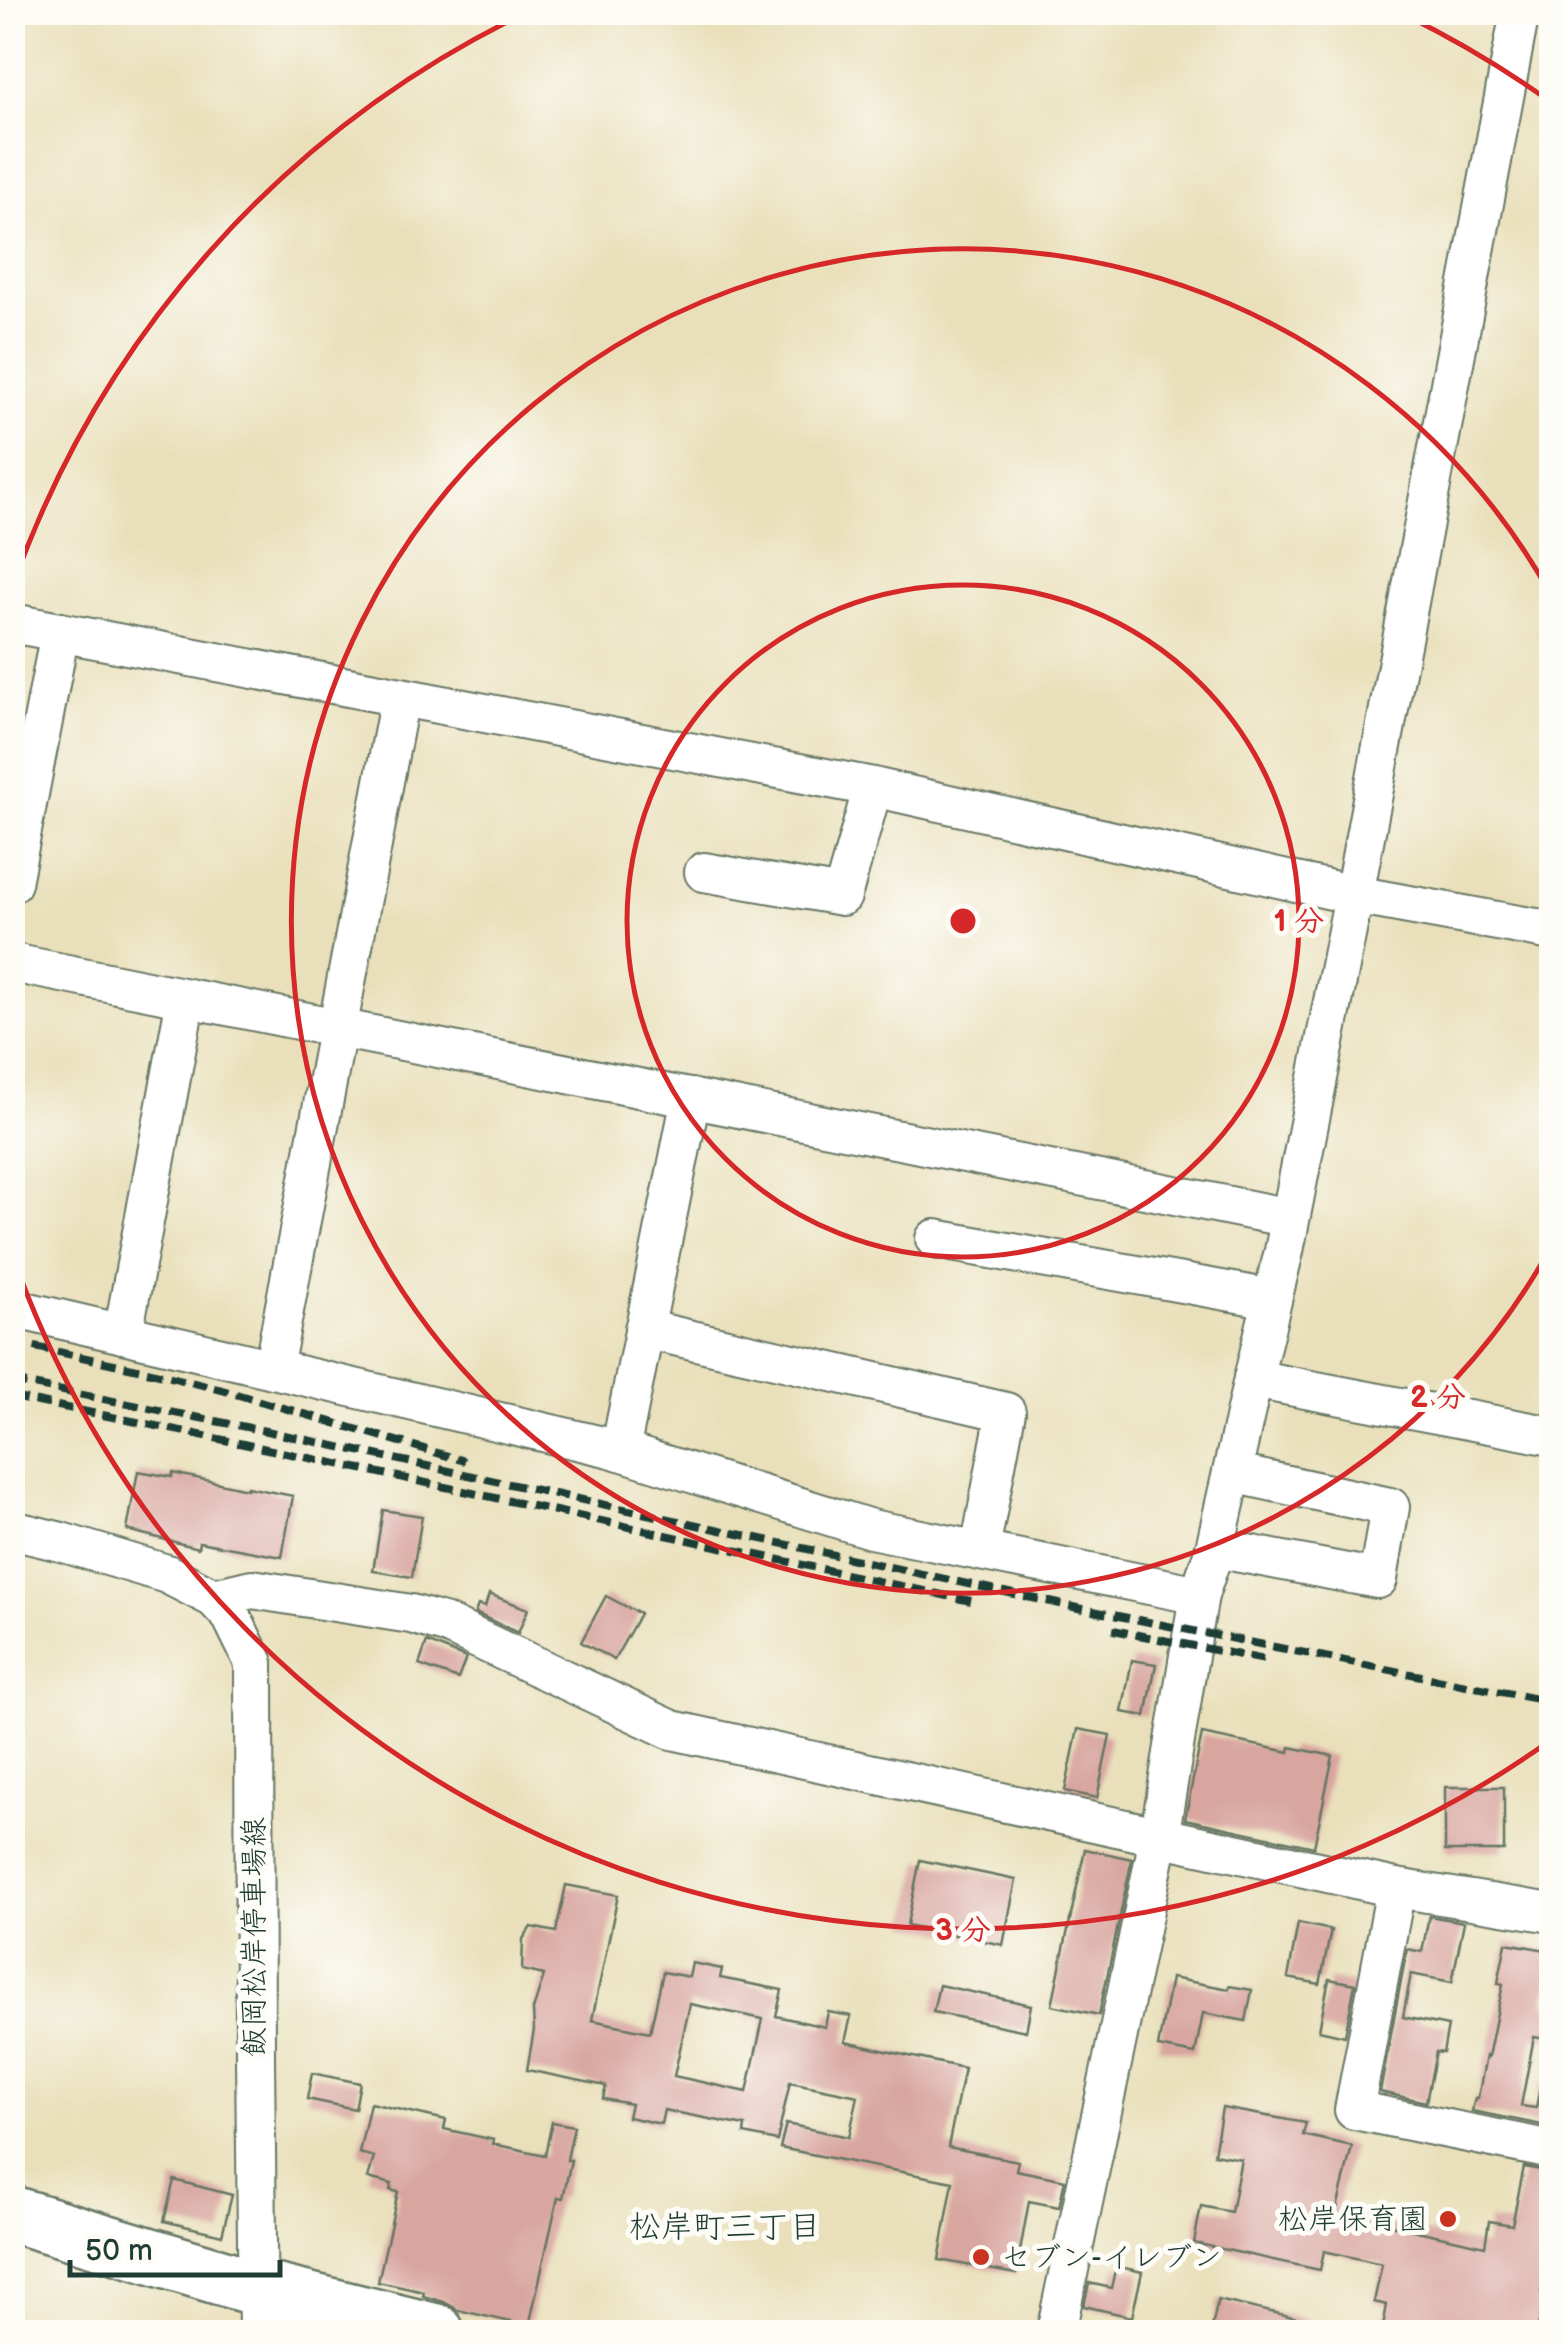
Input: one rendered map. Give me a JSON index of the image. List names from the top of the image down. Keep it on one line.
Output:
{"streets":{"street":["飯岡松岸停車場線"]},"districts":["松岸町三丁目"],"places":["松岸保育園","セブン-イレブン"],"scale_bar":"50 m","rings":["1 分","2 分","3 分"]}
